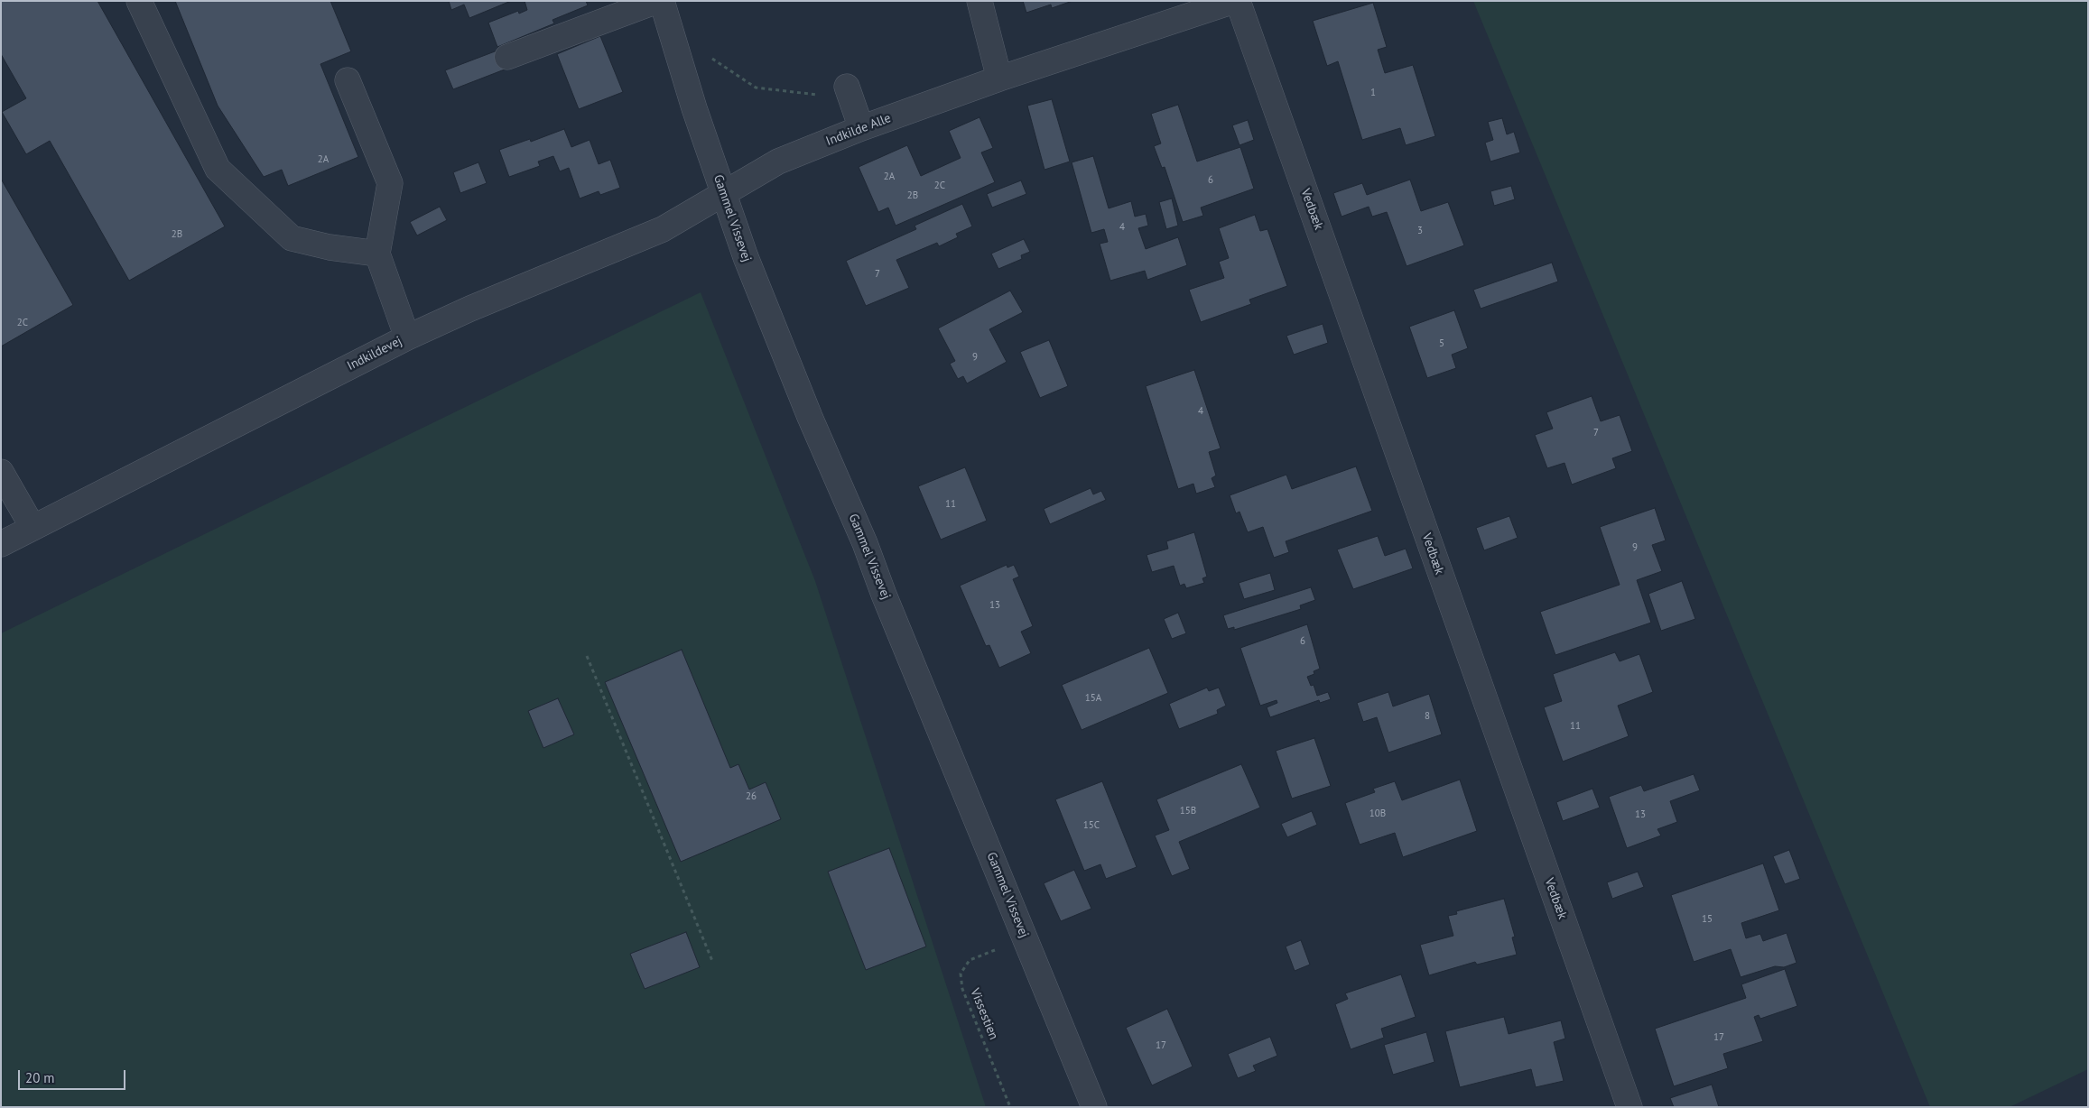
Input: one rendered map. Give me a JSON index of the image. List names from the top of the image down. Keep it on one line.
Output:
{"streets":{"street":["Indkilde Alle","Vedbæk","Gammel Vissevej","Indkildevej"],"path":["Vissestien"]},"crossings":[["Indkilde Alle","Vedbæk"],["Indkilde Alle","Gammel Vissevej"],["Indkilde Alle","Indkildevej"],["Gammel Vissevej","Indkildevej"],["Gammel Vissevej","Vissestien"]],"house_numbers":["1","2A","2A","6","2C","2B","4","3","2B","7","2C","5","9","4","7","11","9","13","6","15A","8","11","26","15B","10B","13","15C","15","17","17"],"scale_bar":"20 m"}
